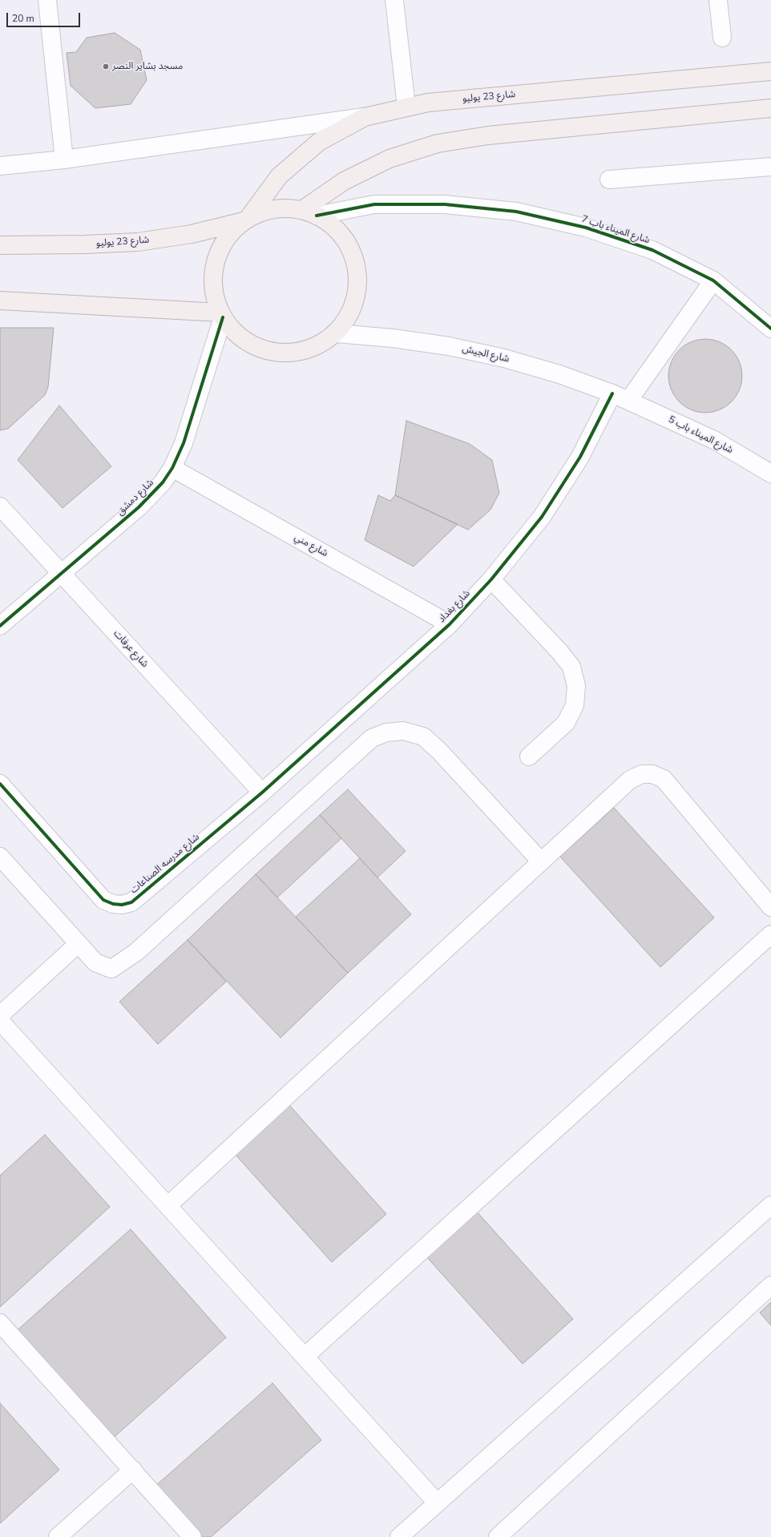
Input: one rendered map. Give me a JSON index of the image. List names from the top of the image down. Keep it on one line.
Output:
{"streets":{"main road":["شارع 23 يوليو"],"street":["شارع الميناء باب 7","شارع الجيش","شارع الميناء باب 5","شارع دمشق","شارع مني","شارع بغداد","شارع عرفات","شارع مدرسه الصناعات"]},"crossings":[["شارع الجيش","شارع الميناء باب 5"],["شارع الجيش","شارع بغداد"],["شارع دمشق","شارع مني"],["شارع دمشق","شارع عرفات"],["شارع مني","شارع بغداد"],["شارع بغداد","شارع عرفات"],["شارع بغداد","شارع مدرسه الصناعات"],["شارع عرفات","شارع مدرسه الصناعات"]],"places":["مسجد بشاير النصر"],"scale_bar":"20 m"}
